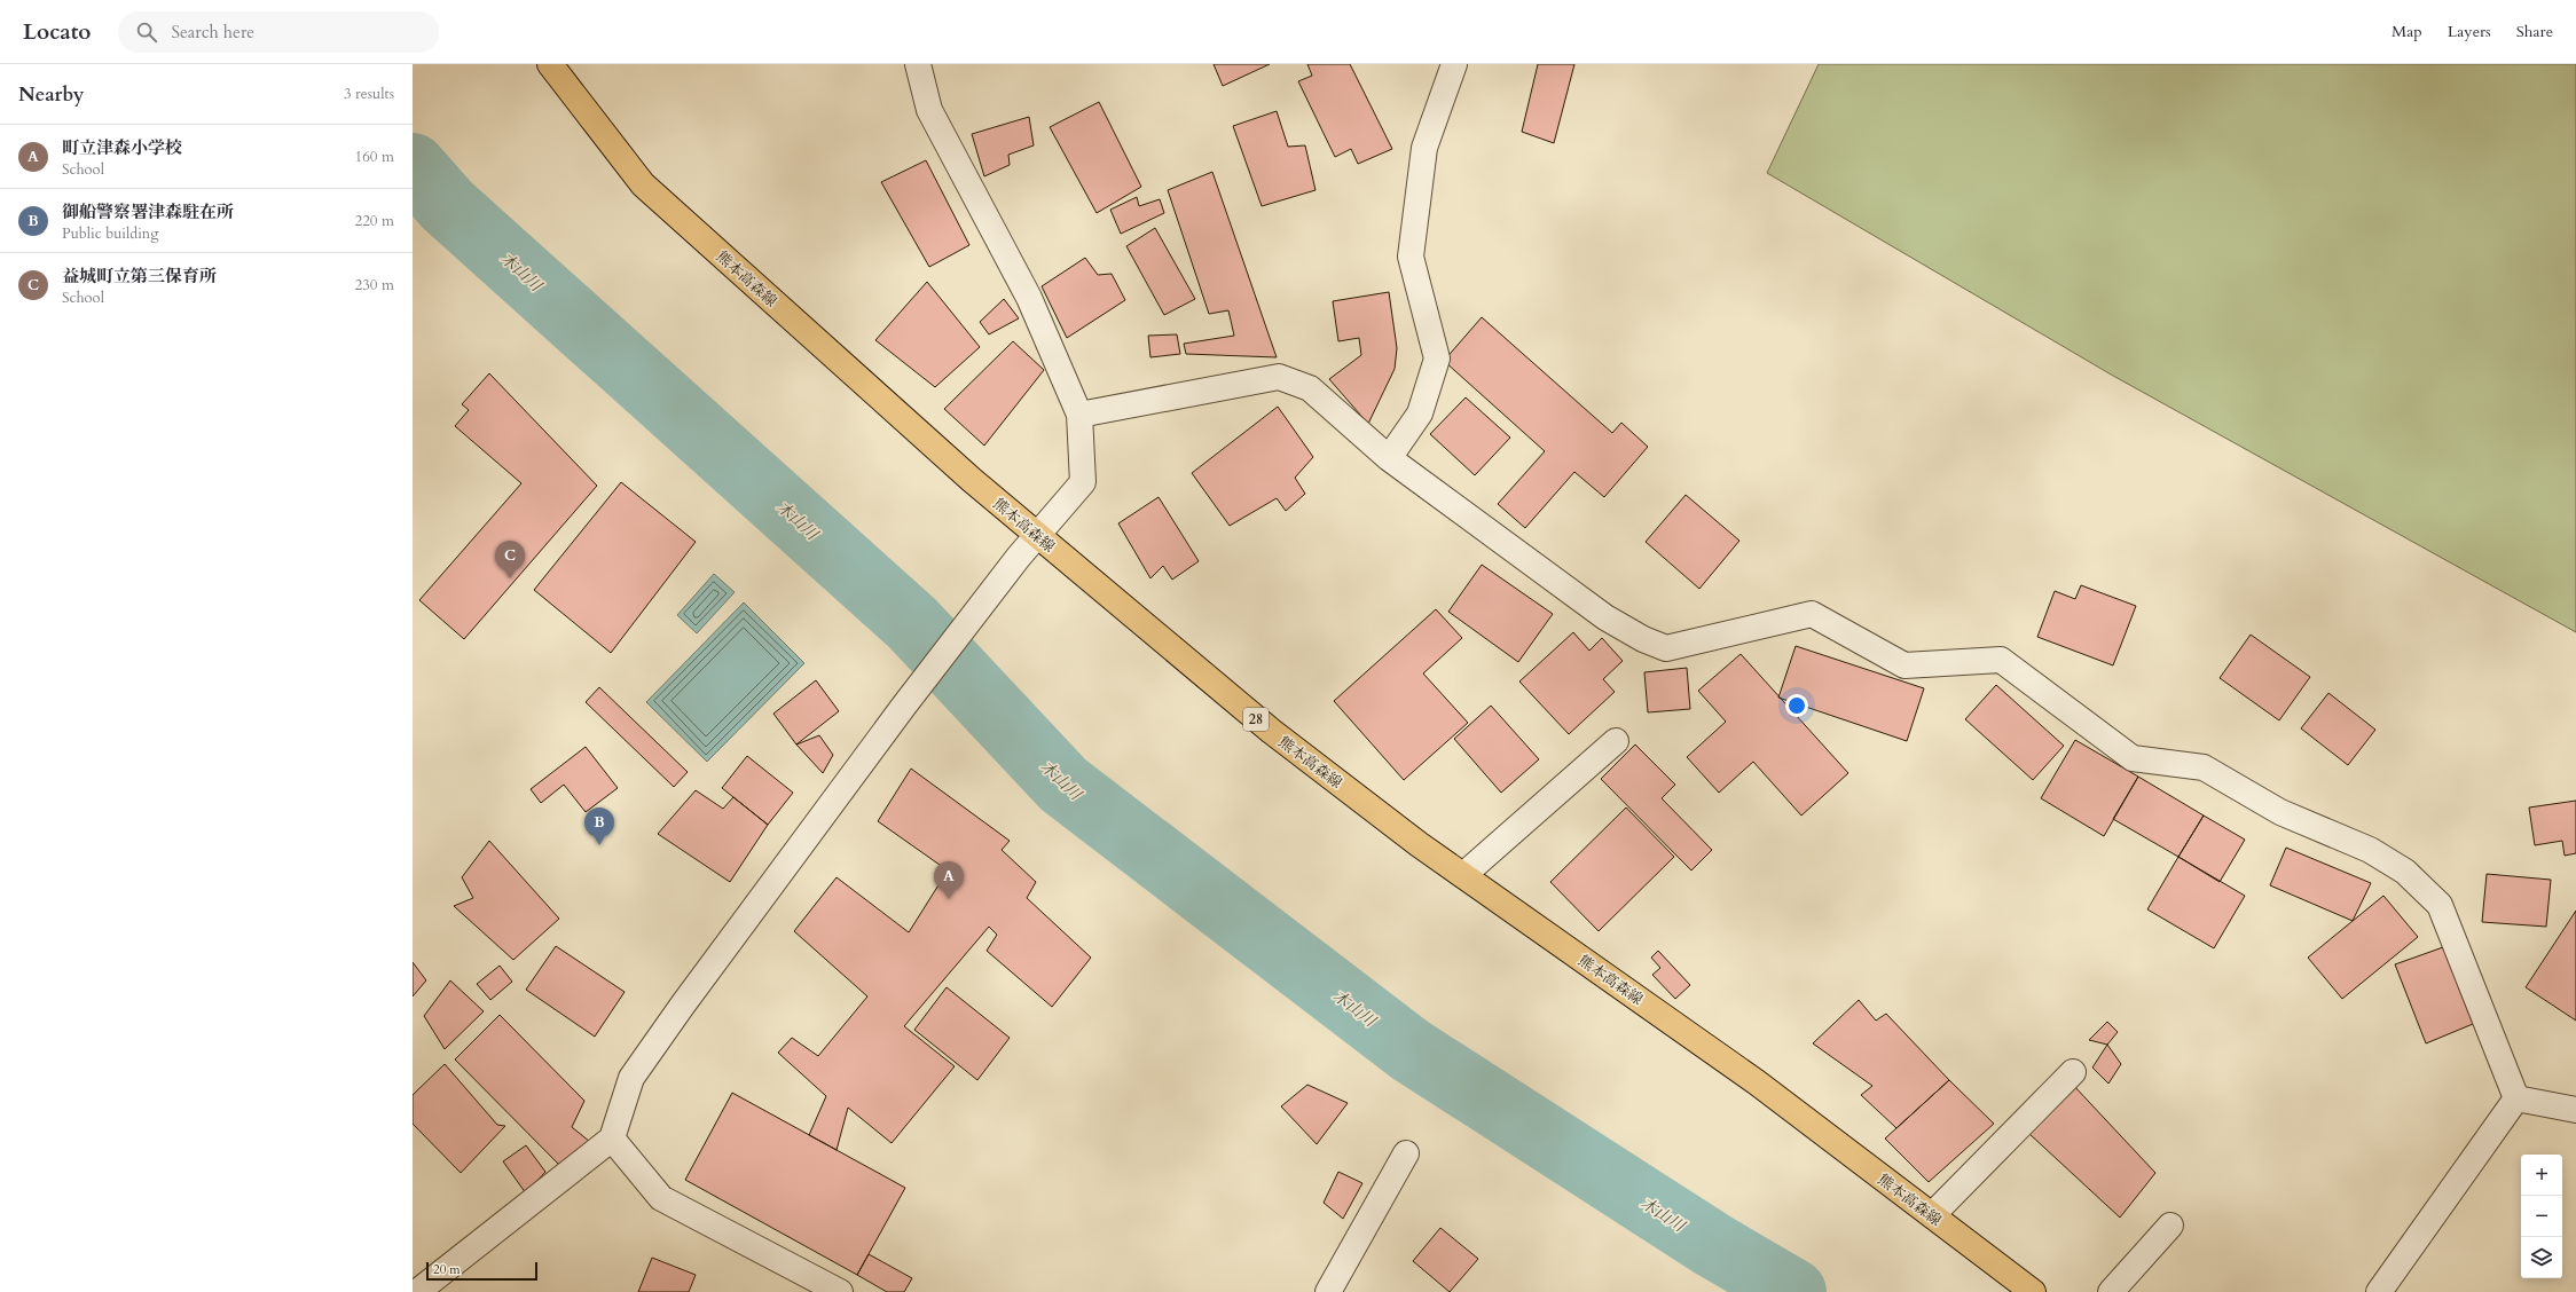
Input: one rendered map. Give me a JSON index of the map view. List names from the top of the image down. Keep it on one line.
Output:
{"streets":{"main road":["熊本高森線","28"]},"water":["木山川"],"scale_bar":"20 m","page":{"header":"Locato","search":"Search here","nav":["Map","Layers","Share"],"heading":["Nearby","3 results"],"list":[{"mark":"A","name":"町立津森小学校","note":"School","value":"160 m"},{"mark":"B","name":"御船警察署津森駐在所","note":"Public building","value":"220 m"},{"mark":"C","name":"益城町立第三保育所","note":"School","value":"230 m"}],"pins":["C","B","A"],"map_buttons":["+","−"],"scale":"20 m"}}
